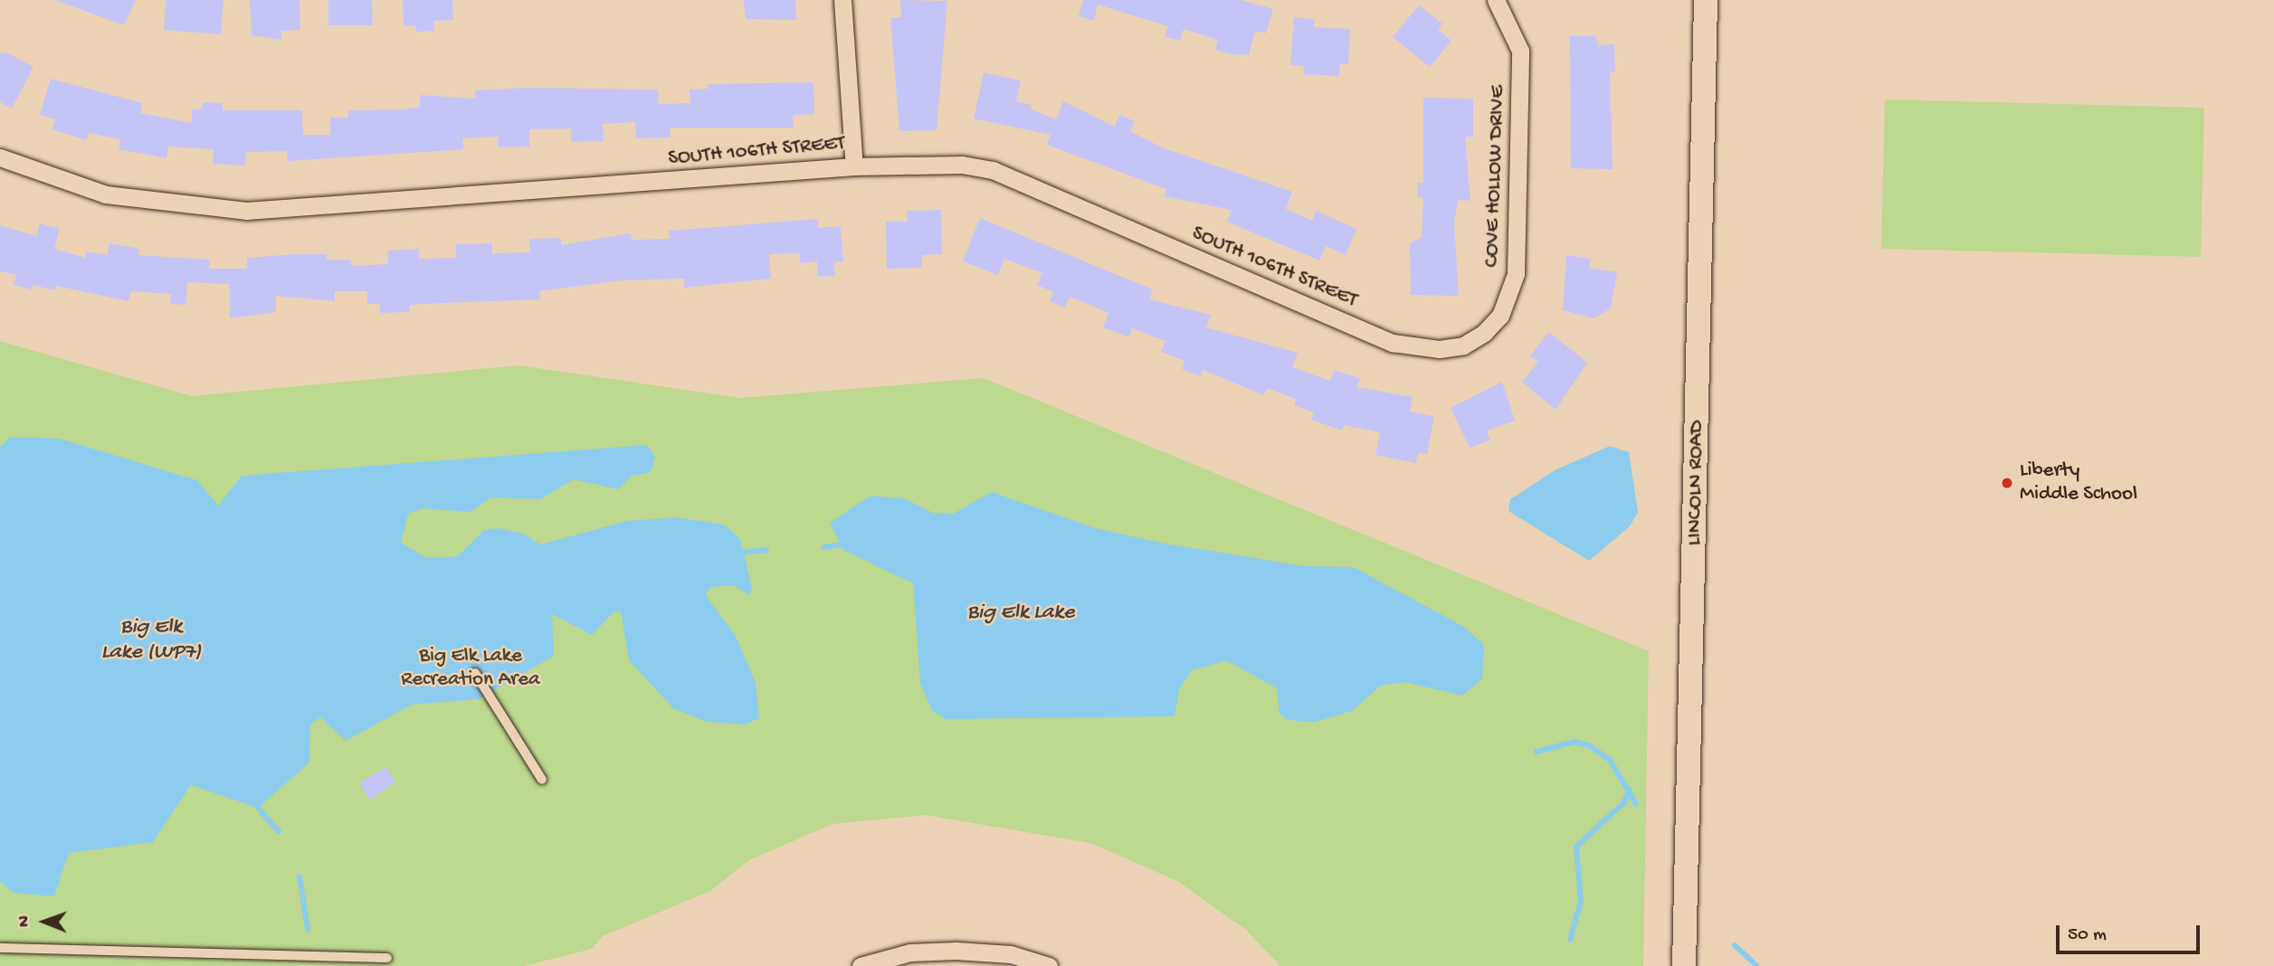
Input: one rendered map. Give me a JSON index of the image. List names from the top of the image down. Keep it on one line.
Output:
{"streets":{"street":["SOUTH 106TH STREET","COVE HOLLOW DRIVE","LINCOLN ROAD"]},"crossings":[["SOUTH 106TH STREET","COVE HOLLOW DRIVE"]],"water":["Big Elk Lake","Big Elk Lake (WP7)"],"parks":["Big Elk Lake Recreation Area"],"places":["Liberty Middle School"],"scale_bar":"50 m","north":"left"}
